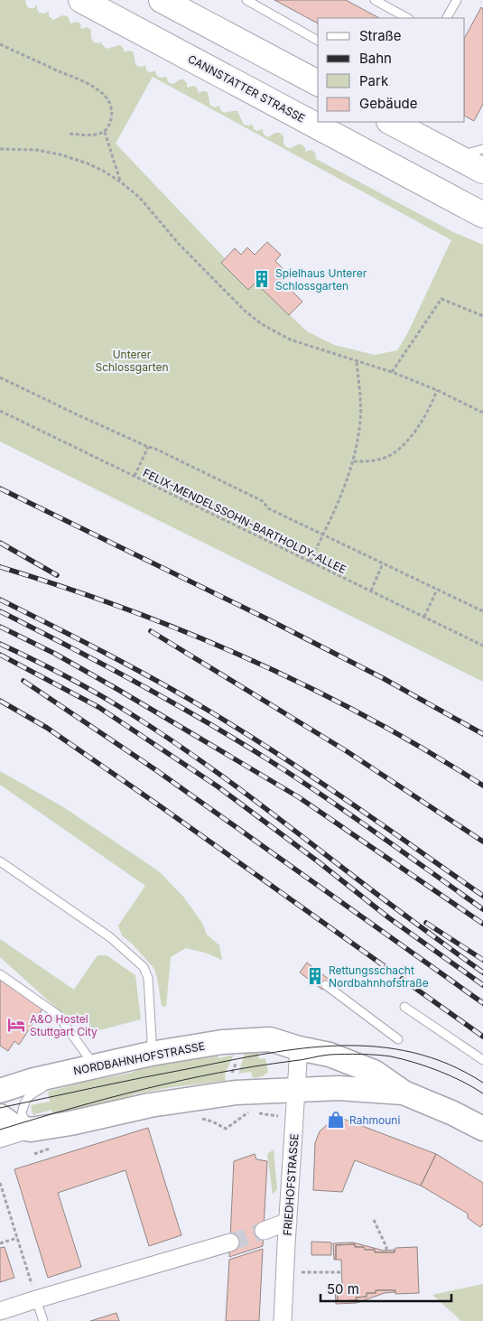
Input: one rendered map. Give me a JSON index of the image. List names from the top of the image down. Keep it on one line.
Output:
{"streets":{"main road":["CANNSTATTER STRASSE"],"street":["NORDBAHNHOFSTRASSE","FRIEDHOFSTRASSE"],"path":["FELIX-MENDELSSOHN-BARTHOLDY-ALLEE"]},"crossings":[["NORDBAHNHOFSTRASSE","FRIEDHOFSTRASSE"]],"parks":["Unterer Schlossgarten"],"places":{"building":["Spielhaus Unterer Schlossgarten","Rettungsschacht Nordbahnhofstraße"],"hotel":["A&O Hostel Stuttgart City"],"shop":["Rahmouni"]},"legend":["Straße","Bahn","Park","Gebäude"],"scale_bar":"50 m"}
